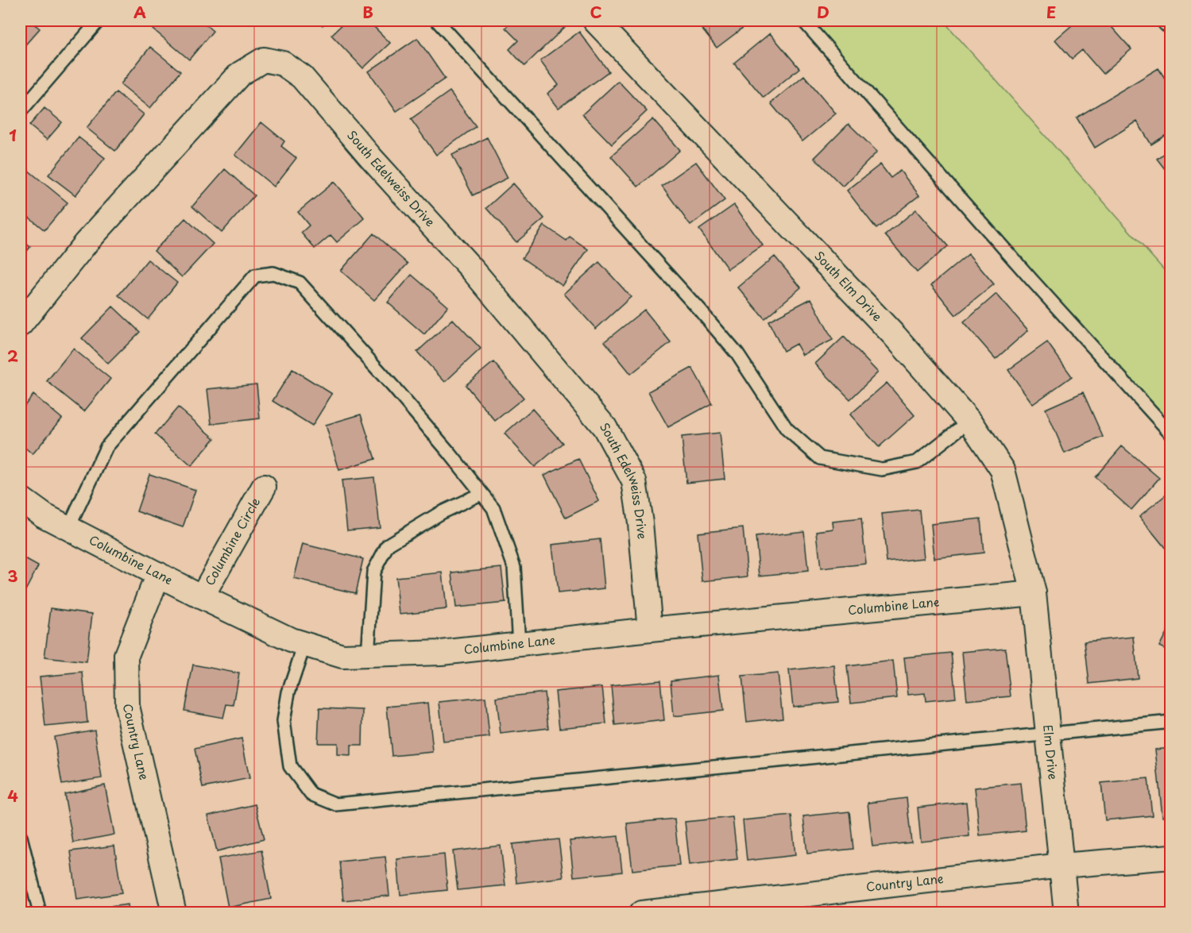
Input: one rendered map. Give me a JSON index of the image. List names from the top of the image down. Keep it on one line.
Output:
{"streets":{"street":["South Edelweiss Drive","South Elm Drive","Columbine Circle","Columbine Lane","Country Lane","Elm Drive"]},"crossings":[["South Edelweiss Drive","Columbine Lane"],["South Elm Drive","Columbine Lane"],["South Elm Drive","Elm Drive"],["Columbine Circle","Columbine Lane"],["Columbine Lane","Country Lane"],["Columbine Lane","Elm Drive"],["Country Lane","Elm Drive"]],"grid":{"columns":["A","B","C","D","E"],"rows":["1","2","3","4"]}}
